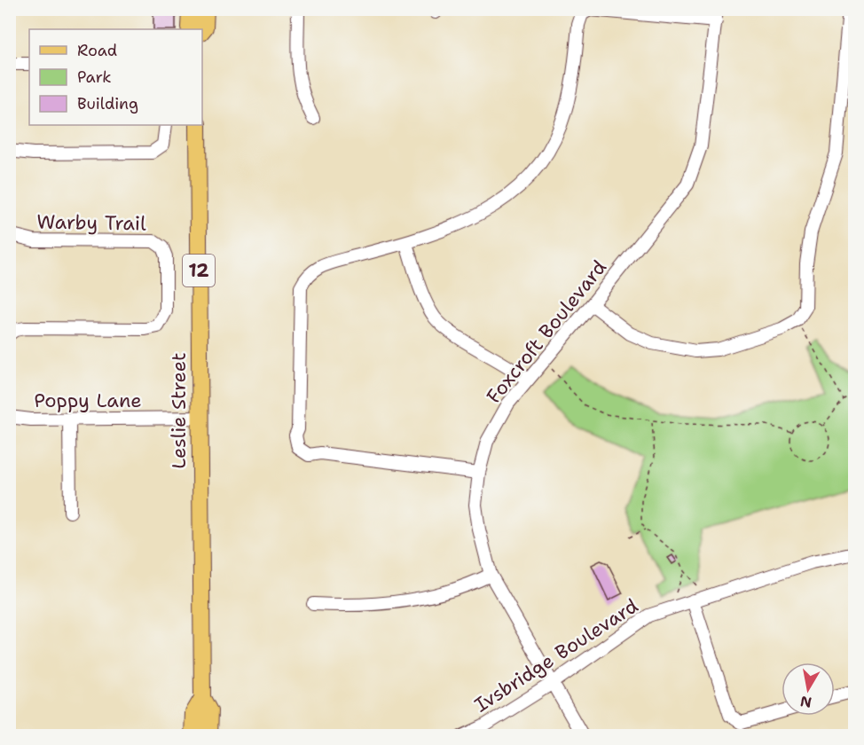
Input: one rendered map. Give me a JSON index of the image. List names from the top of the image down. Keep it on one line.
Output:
{"streets":{"main road":["12","Leslie Street"],"street":["Warby Trail","Foxcroft Boulevard","Poppy Lane","Ivsbridge Boulevard"]},"crossings":[["Foxcroft Boulevard","Ivsbridge Boulevard"],["Poppy Lane","Leslie Street"]],"legend":["Road","Park","Building"],"north":"bottom"}
